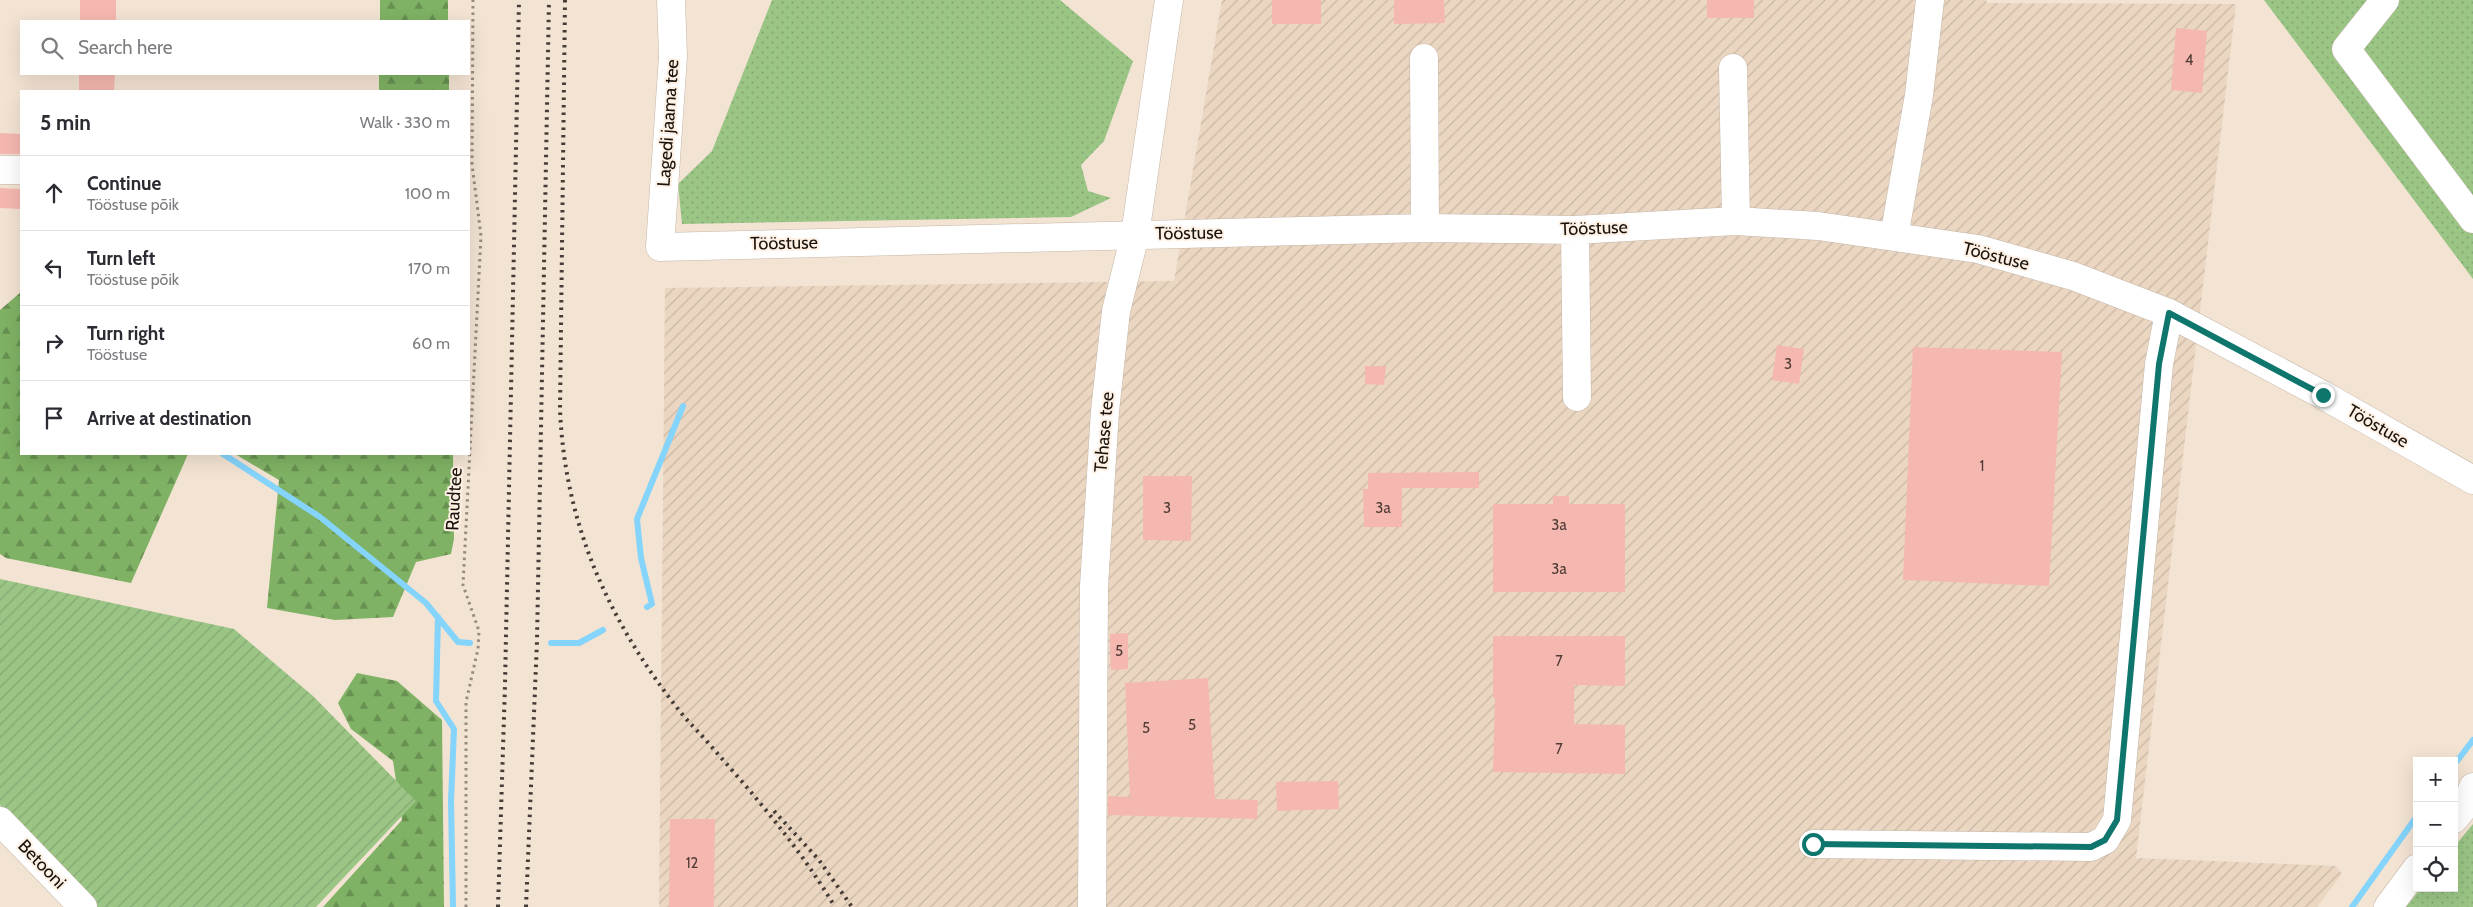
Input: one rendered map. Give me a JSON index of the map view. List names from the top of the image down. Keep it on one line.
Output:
{"streets":{"street":["Lagedi jaama tee","Tööstuse","Tehase tee","Betooni"],"path":["Raudtee"]},"crossings":[["Lagedi jaama tee","Tööstuse"],["Tööstuse","Tehase tee"]],"house_numbers":["4","3","1","3","3a","3a","3a","5","7","5","5","7","12"],"page":{"search":"Search here","heading":["5 min","Walk · 330 m"],"list":[["Continue","Tööstuse põik","100 m"],["Turn left","Tööstuse põik","170 m"],["Turn right","Tööstuse","60 m"],"Arrive at destination"],"map_buttons":["+","−"]}}
